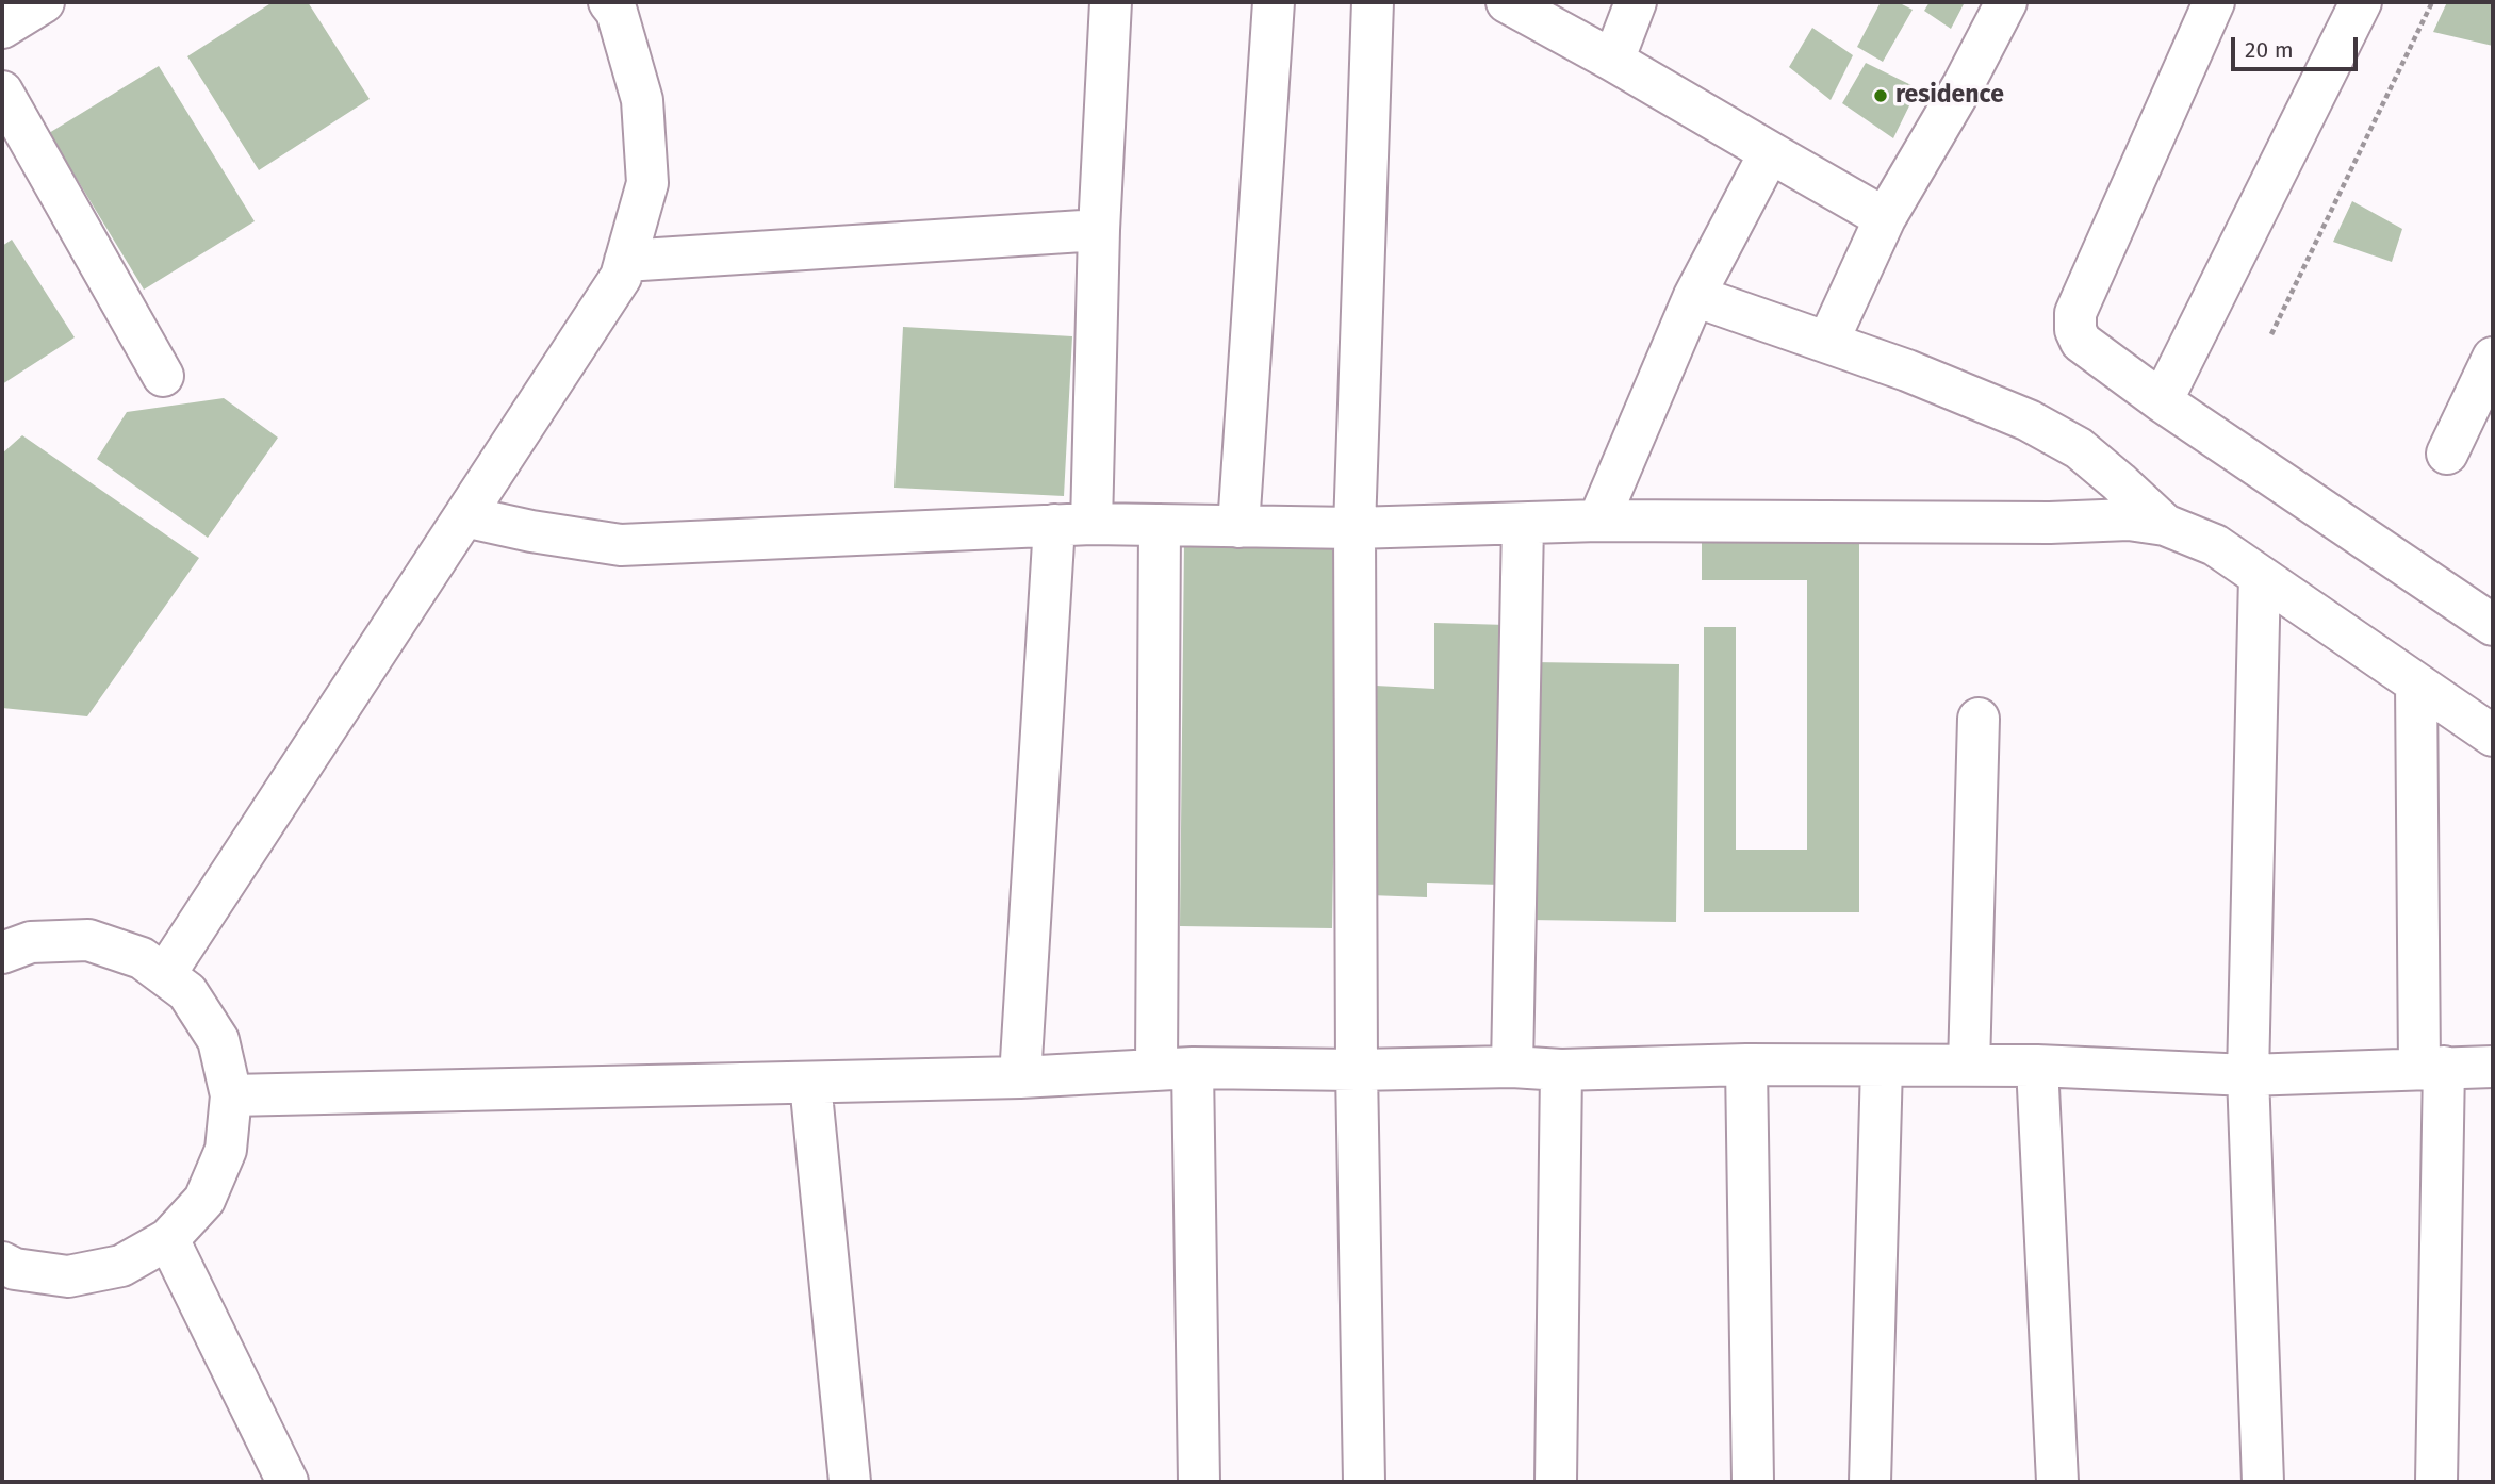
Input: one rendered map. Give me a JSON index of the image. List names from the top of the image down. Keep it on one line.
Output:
{"places":["residence"],"scale_bar":"20 m"}
